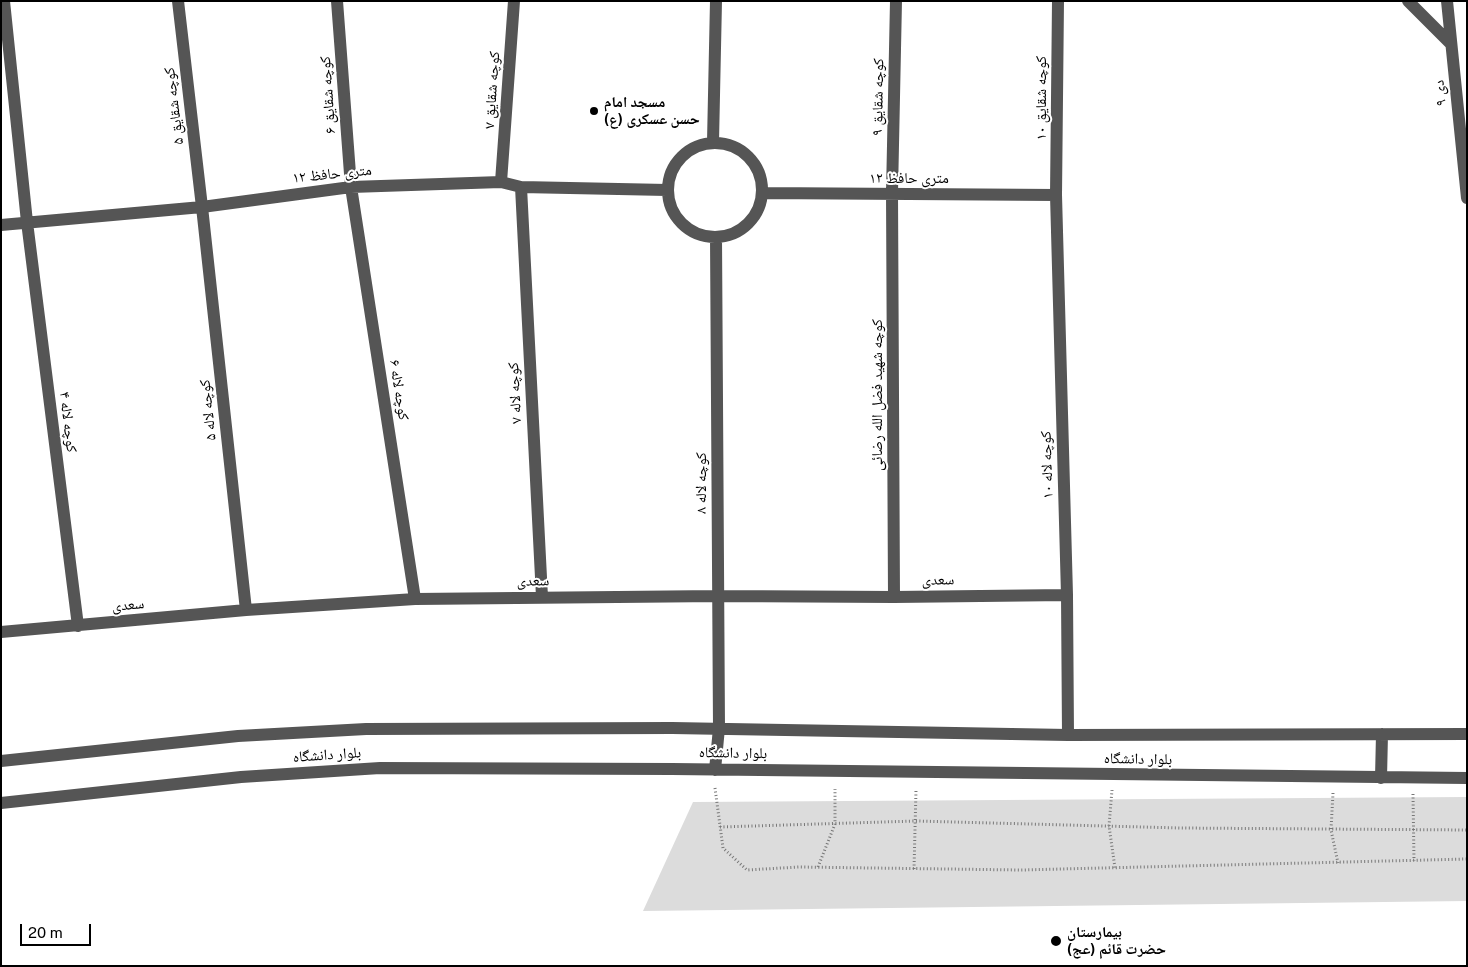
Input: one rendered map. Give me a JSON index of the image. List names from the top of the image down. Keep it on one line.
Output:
{"streets":{"street":["کوچه شقایق ۷","۹ دی","کوچه شقایق ۶","کوچه شقایق ۹","کوچه شقایق ۱۰","کوچه شقایق ۵","۱۲ متری حافظ","کوچه لاله ۶","کوچه لاله ۷","کوچه شهید فضل الله رضائی","کوچه لاله ۵","کوچه لاله ۴","کوچه لاله ۱۰","کوچه لاله ۸","سعدی","بلوار دانشگاه"]},"crossings":[["کوچه شقایق ۷","۱۲ متری حافظ"],["کوچه شقایق ۶","۱۲ متری حافظ"],["کوچه شقایق ۶","کوچه لاله ۶"],["کوچه شقایق ۹","۱۲ متری حافظ"],["کوچه شقایق ۹","کوچه شهید فضل الله رضائی"],["کوچه شقایق ۱۰","۱۲ متری حافظ"],["کوچه شقایق ۱۰","کوچه لاله ۱۰"],["کوچه شقایق ۵","۱۲ متری حافظ"],["کوچه شقایق ۵","کوچه لاله ۵"],["۱۲ متری حافظ","کوچه لاله ۶"],["۱۲ متری حافظ","کوچه لاله ۷"],["۱۲ متری حافظ","کوچه شهید فضل الله رضائی"],["۱۲ متری حافظ","کوچه لاله ۵"],["۱۲ متری حافظ","کوچه لاله ۴"],["۱۲ متری حافظ","کوچه لاله ۱۰"],["۱۲ متری حافظ","کوچه لاله ۸"],["کوچه لاله ۶","سعدی"],["کوچه لاله ۷","سعدی"],["کوچه شهید فضل الله رضائی","سعدی"],["کوچه لاله ۵","سعدی"],["کوچه لاله ۴","سعدی"],["کوچه لاله ۱۰","سعدی"],["کوچه لاله ۱۰","بلوار دانشگاه"],["کوچه لاله ۸","سعدی"],["کوچه لاله ۸","بلوار دانشگاه"]],"places":["مسجد امام حسن عسکری (ع)","بیمارستان حضرت قائم (عج)"],"scale_bar":"20 m"}
